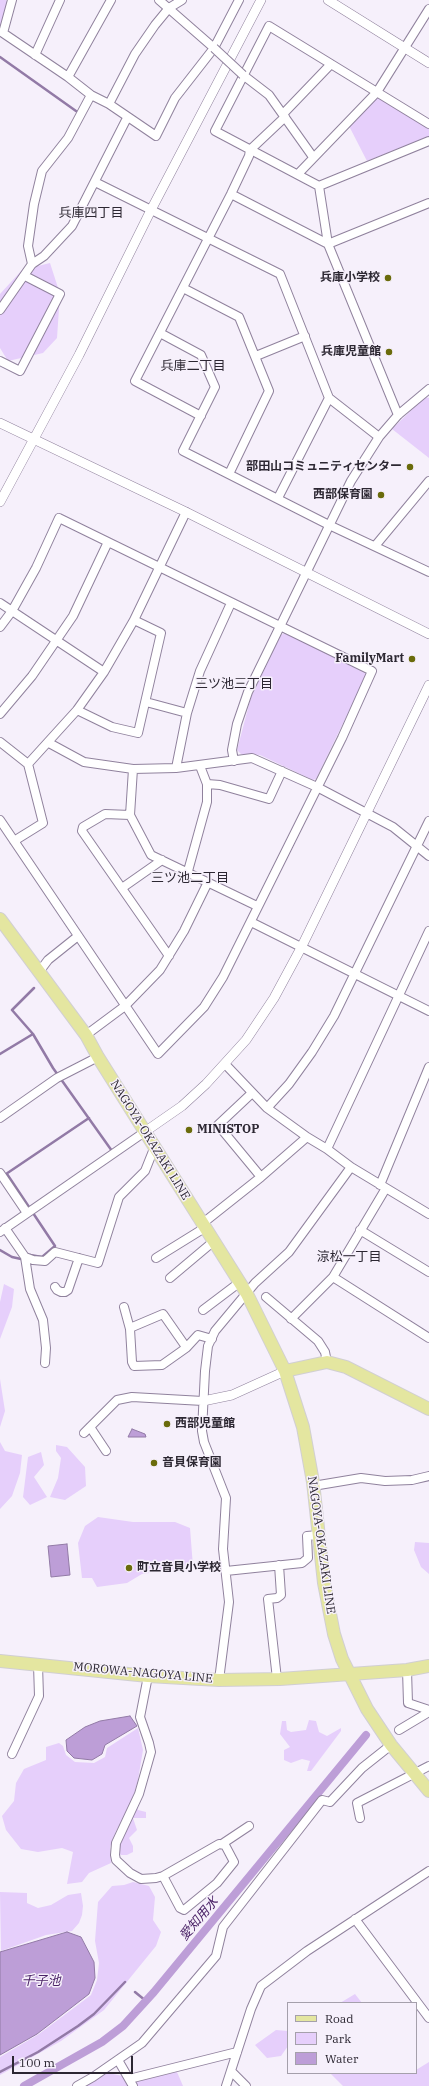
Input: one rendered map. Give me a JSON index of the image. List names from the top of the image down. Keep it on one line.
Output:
{"streets":{"main road":["NAGOYA-OKAZAKI LINE","MOROWA-NAGOYA LINE"]},"crossings":[["NAGOYA-OKAZAKI LINE","MOROWA-NAGOYA LINE"]],"districts":["兵庫四丁目","兵庫二丁目","三ツ池三丁目","三ツ池二丁目","涼松一丁目"],"water":["愛知用水","千子池"],"places":["兵庫小学校","兵庫児童館","部田山コミュニティセンター","西部保育園","FamilyMart","MINISTOP","西部児童館","音貝保育園","町立音貝小学校"],"legend":["Road","Park","Water"],"scale_bar":"100 m"}
